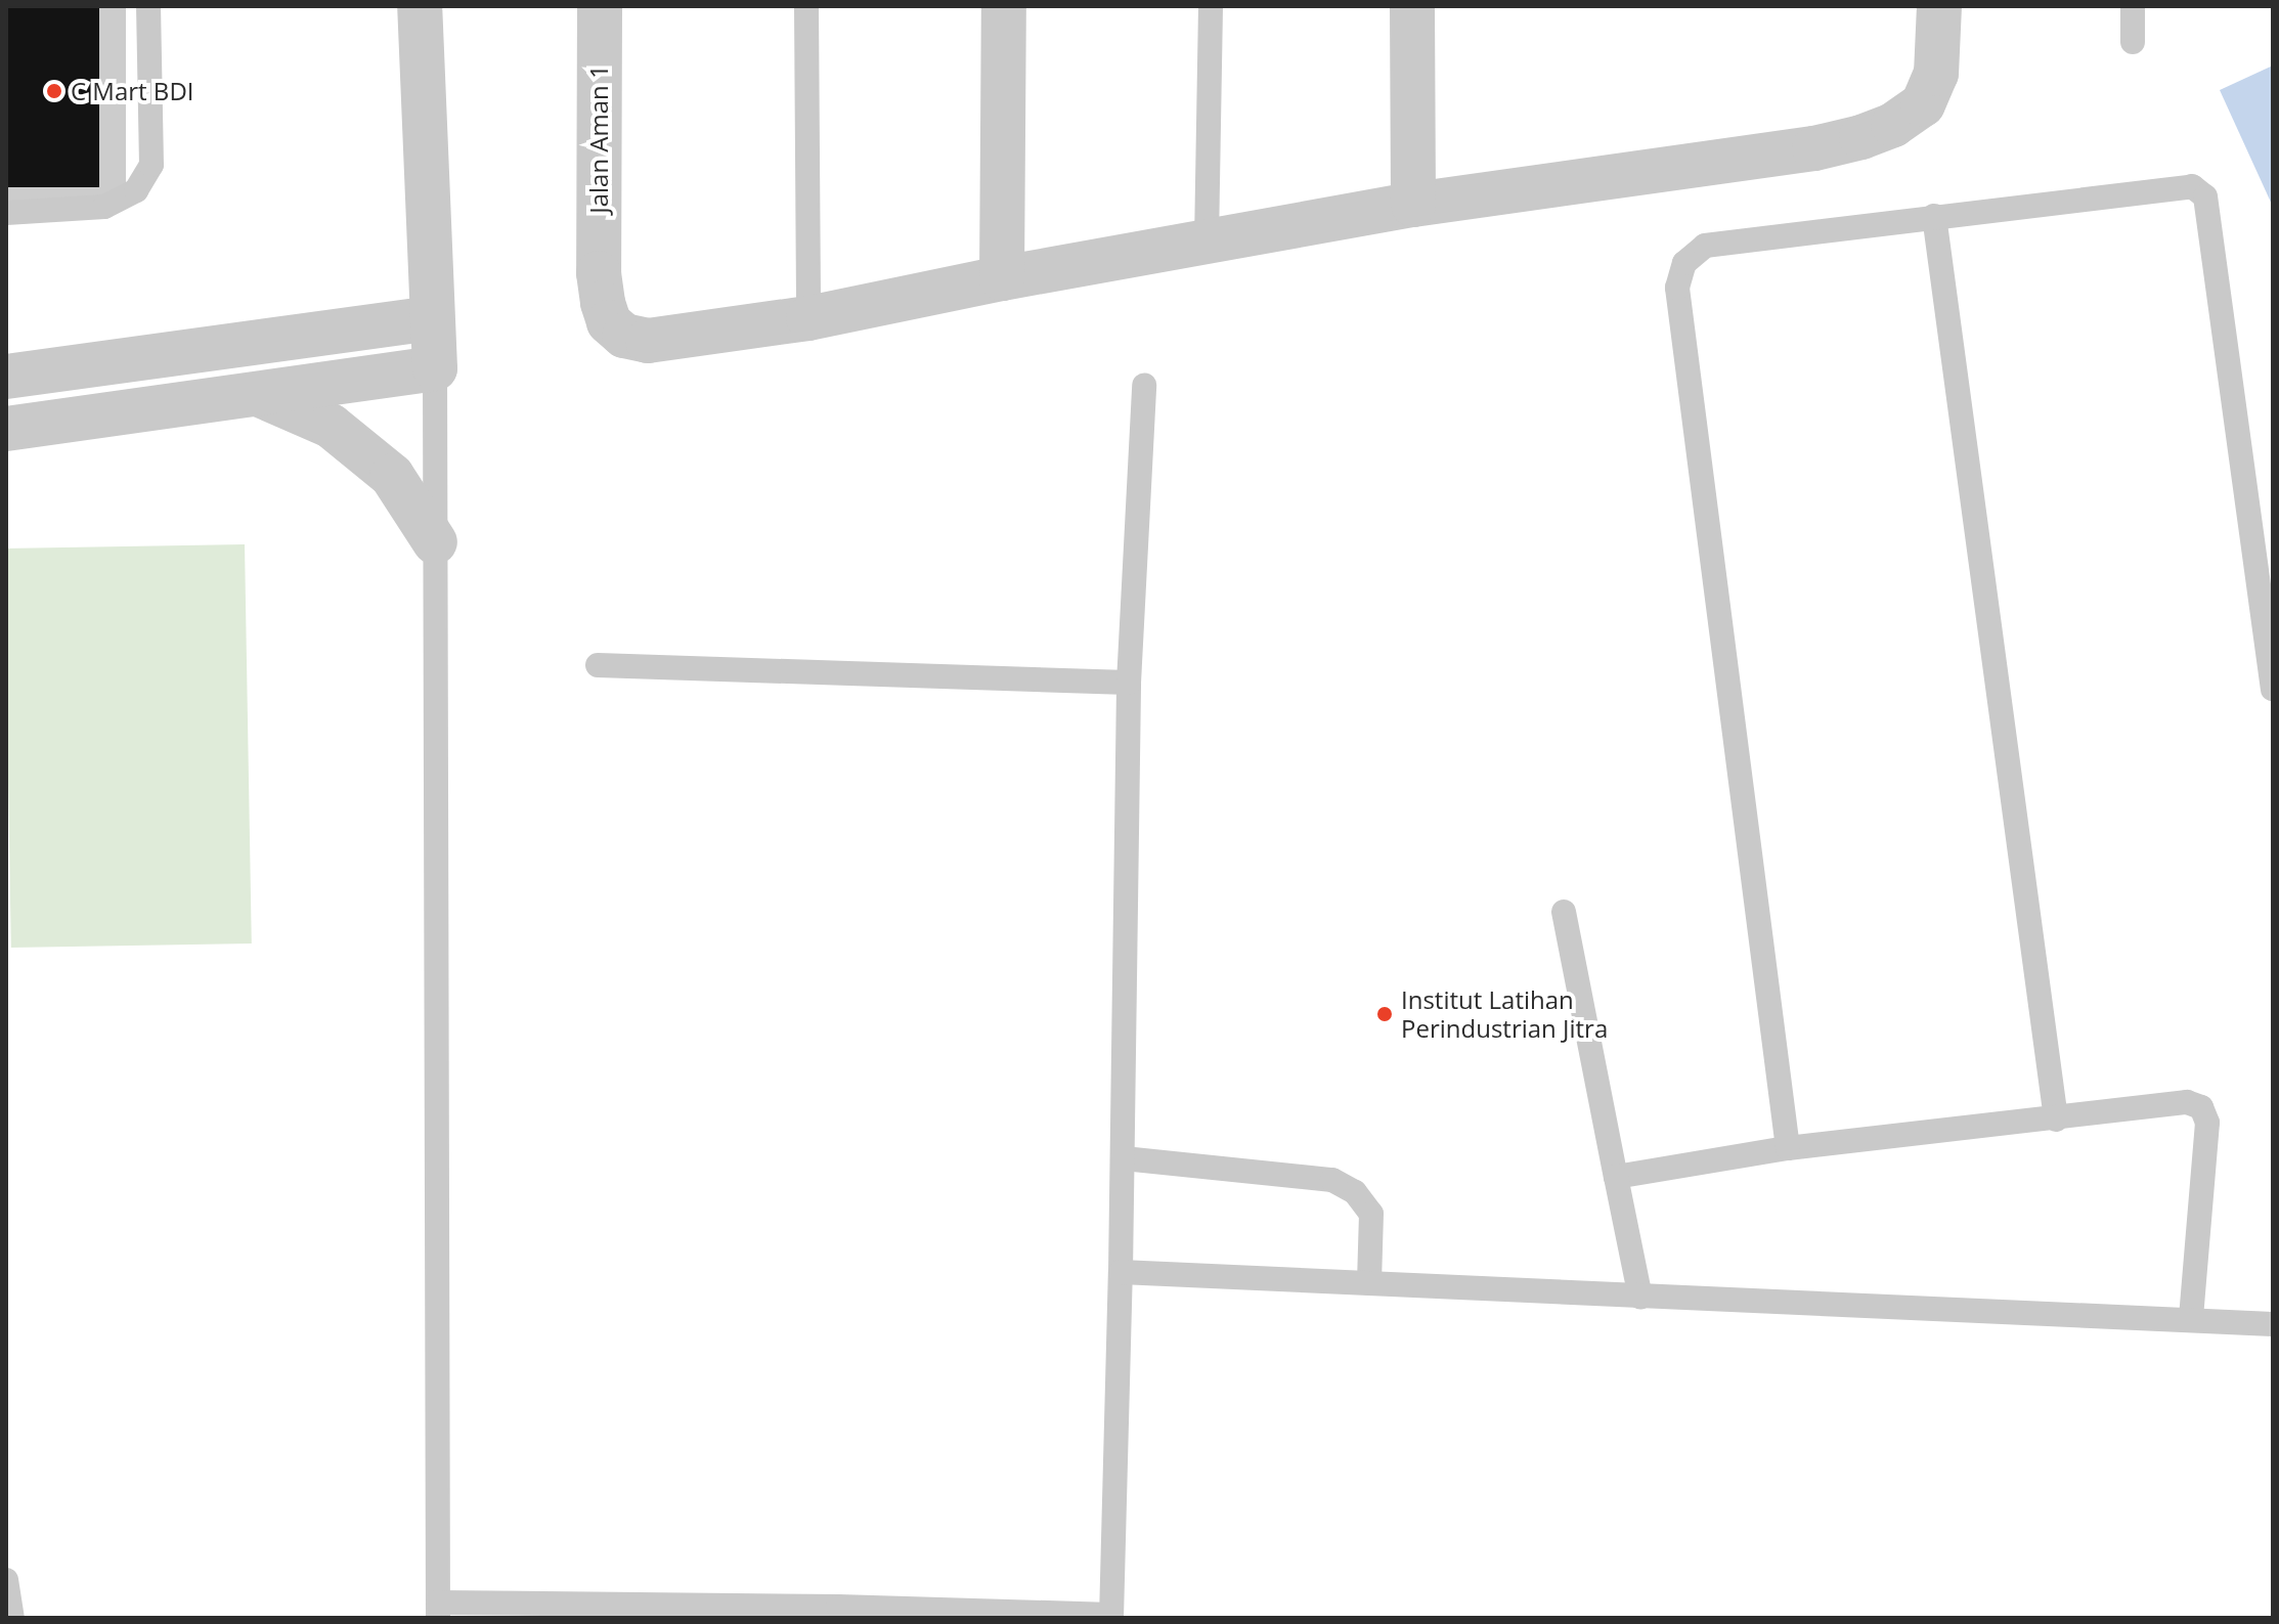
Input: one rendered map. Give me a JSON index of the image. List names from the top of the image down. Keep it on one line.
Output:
{"streets":{"street":["Jalan Aman 1"]},"places":["C Mart BDI","Institut Latihan Perindustrian Jitra"]}
